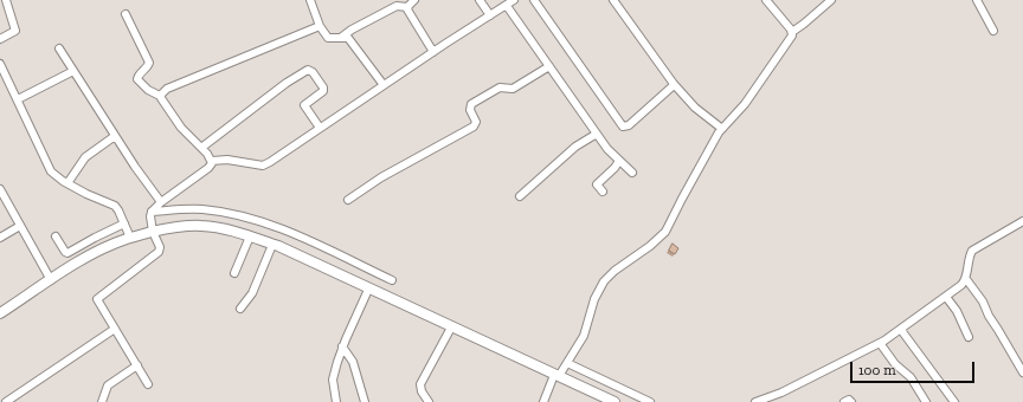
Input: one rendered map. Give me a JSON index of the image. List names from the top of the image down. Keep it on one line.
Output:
{"scale_bar":"100 m"}
